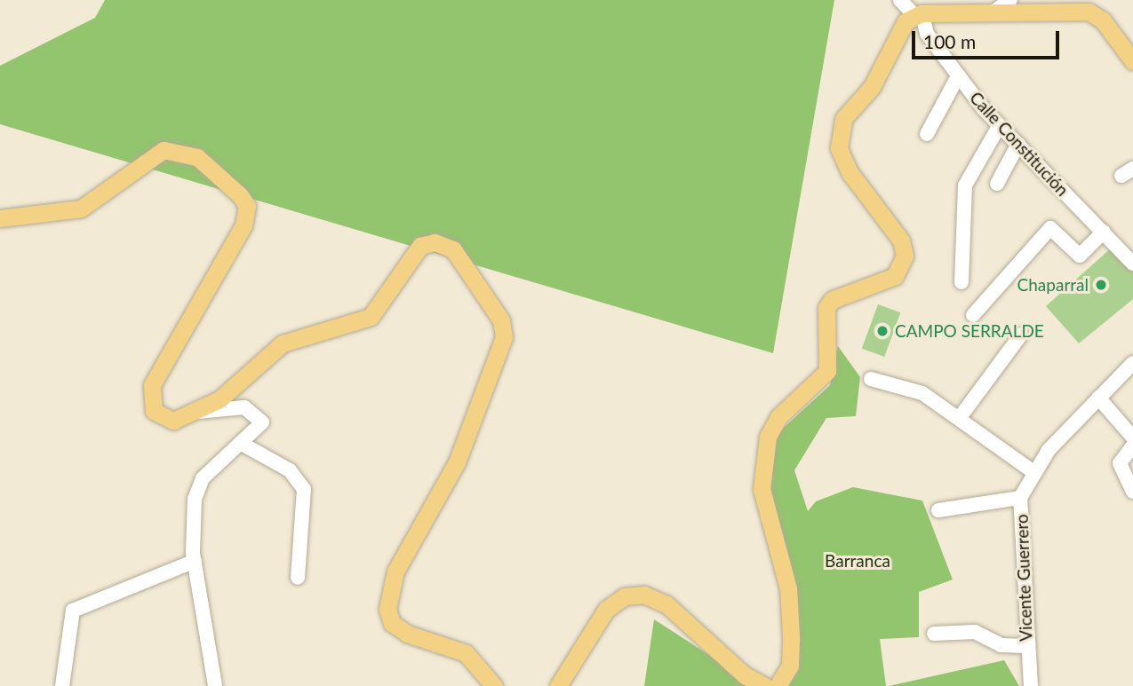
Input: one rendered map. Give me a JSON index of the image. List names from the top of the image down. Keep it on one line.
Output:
{"streets":{"street":["Calle Constitución","Vicente Guerrero"]},"parks":["Barranca"],"places":["Chaparral","CAMPO SERRALDE"],"scale_bar":"100 m"}
